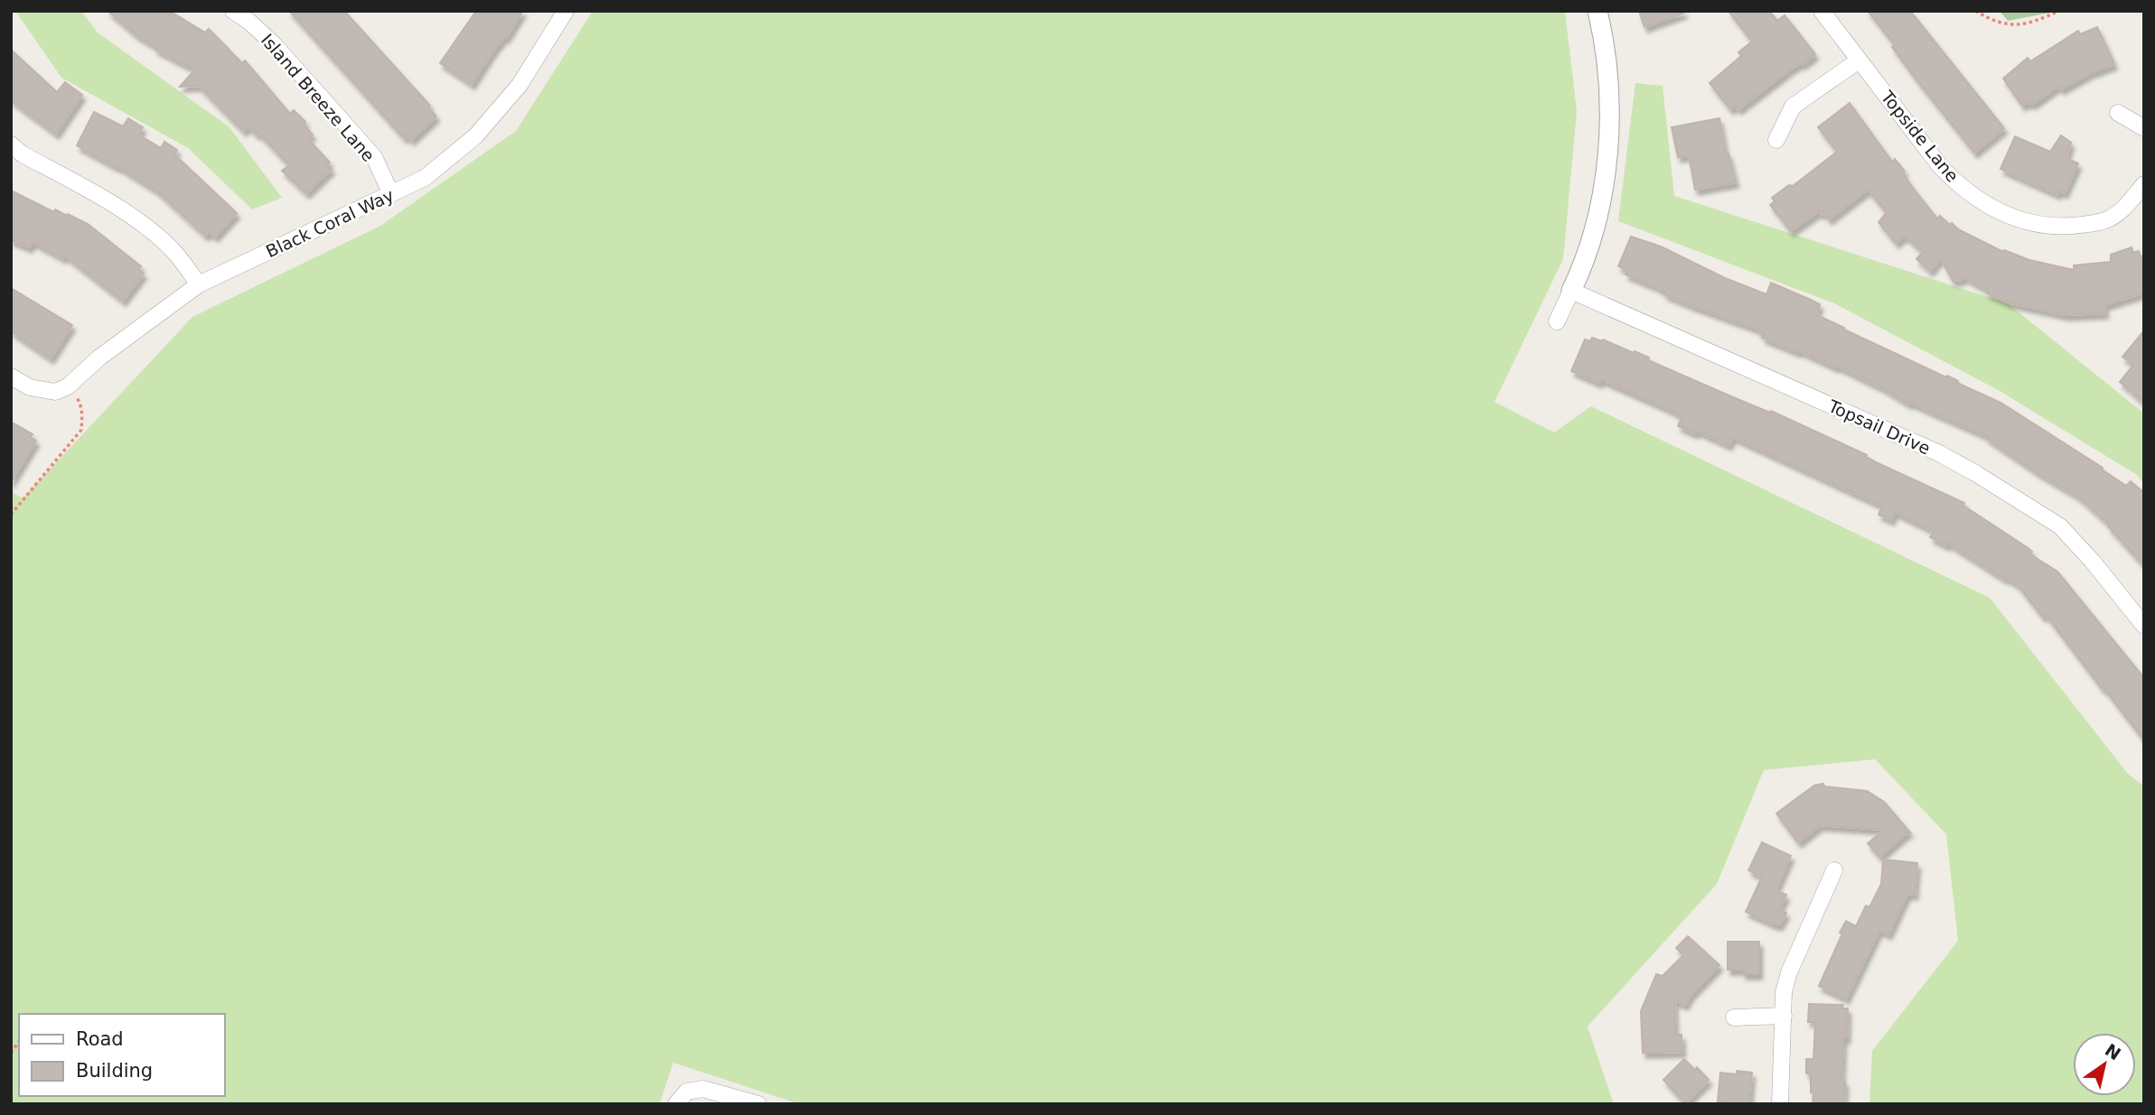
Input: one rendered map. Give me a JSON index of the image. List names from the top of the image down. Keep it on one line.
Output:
{"streets":{"street":["Island Breeze Lane","Topside Lane","Black Coral Way","Topsail Drive"]},"crossings":[["Island Breeze Lane","Black Coral Way"]],"legend":["Road","Building"],"north":"top right"}
